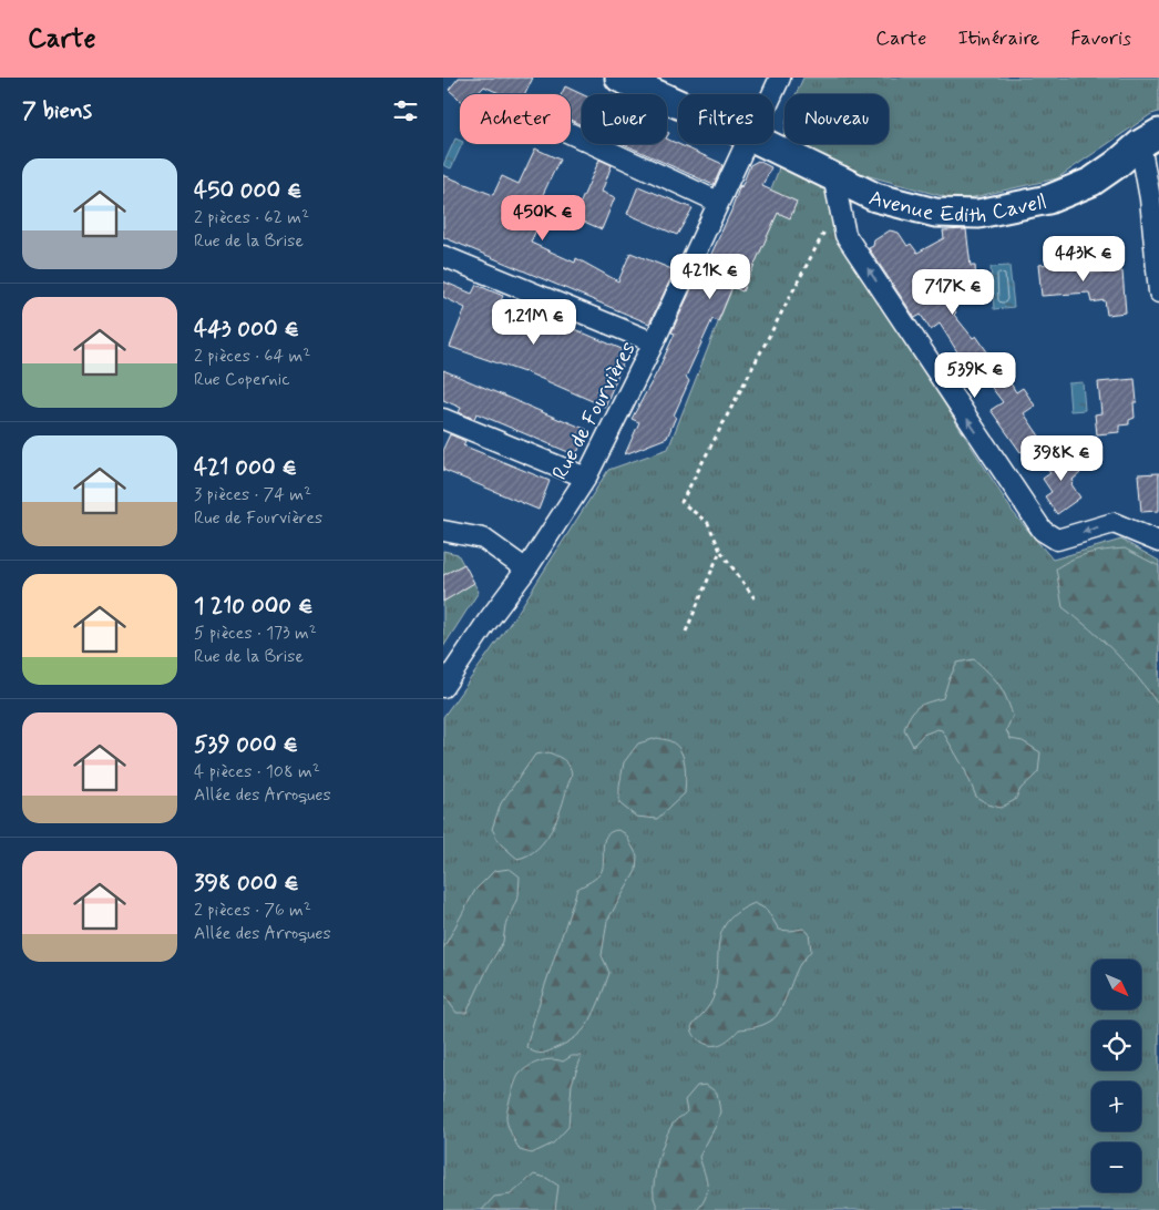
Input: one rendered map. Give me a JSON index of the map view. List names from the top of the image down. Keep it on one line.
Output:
{"streets":{"street":["Avenue Edith Cavell","Rue de Fourvières"]},"north":"bottom right","page":{"header":"Carte","nav":["Carte","Itinéraire","Favoris"],"heading":"7 biens","chip":["Acheter","Louer","Filtres","Nouveau"],"list":[{"name":"450 000 €","note":"2 pièces · 62 m² · Rue de la Brise"},{"name":"443 000 €","note":"2 pièces · 64 m² · Rue Copernic"},{"name":"421 000 €","note":"3 pièces · 74 m² · Rue de Fourvières"},{"name":"1 210 000 €","note":"5 pièces · 173 m² · Rue de la Brise"},{"name":"539 000 €","note":"4 pièces · 108 m² · Allée des Arroques"},{"name":"398 000 €","note":"2 pièces · 76 m² · Allée des Arroques"}],"price":["450K €","443K €","421K €","717K €","1.21M €","539K €","398K €"],"map_buttons":["+","−"]}}
